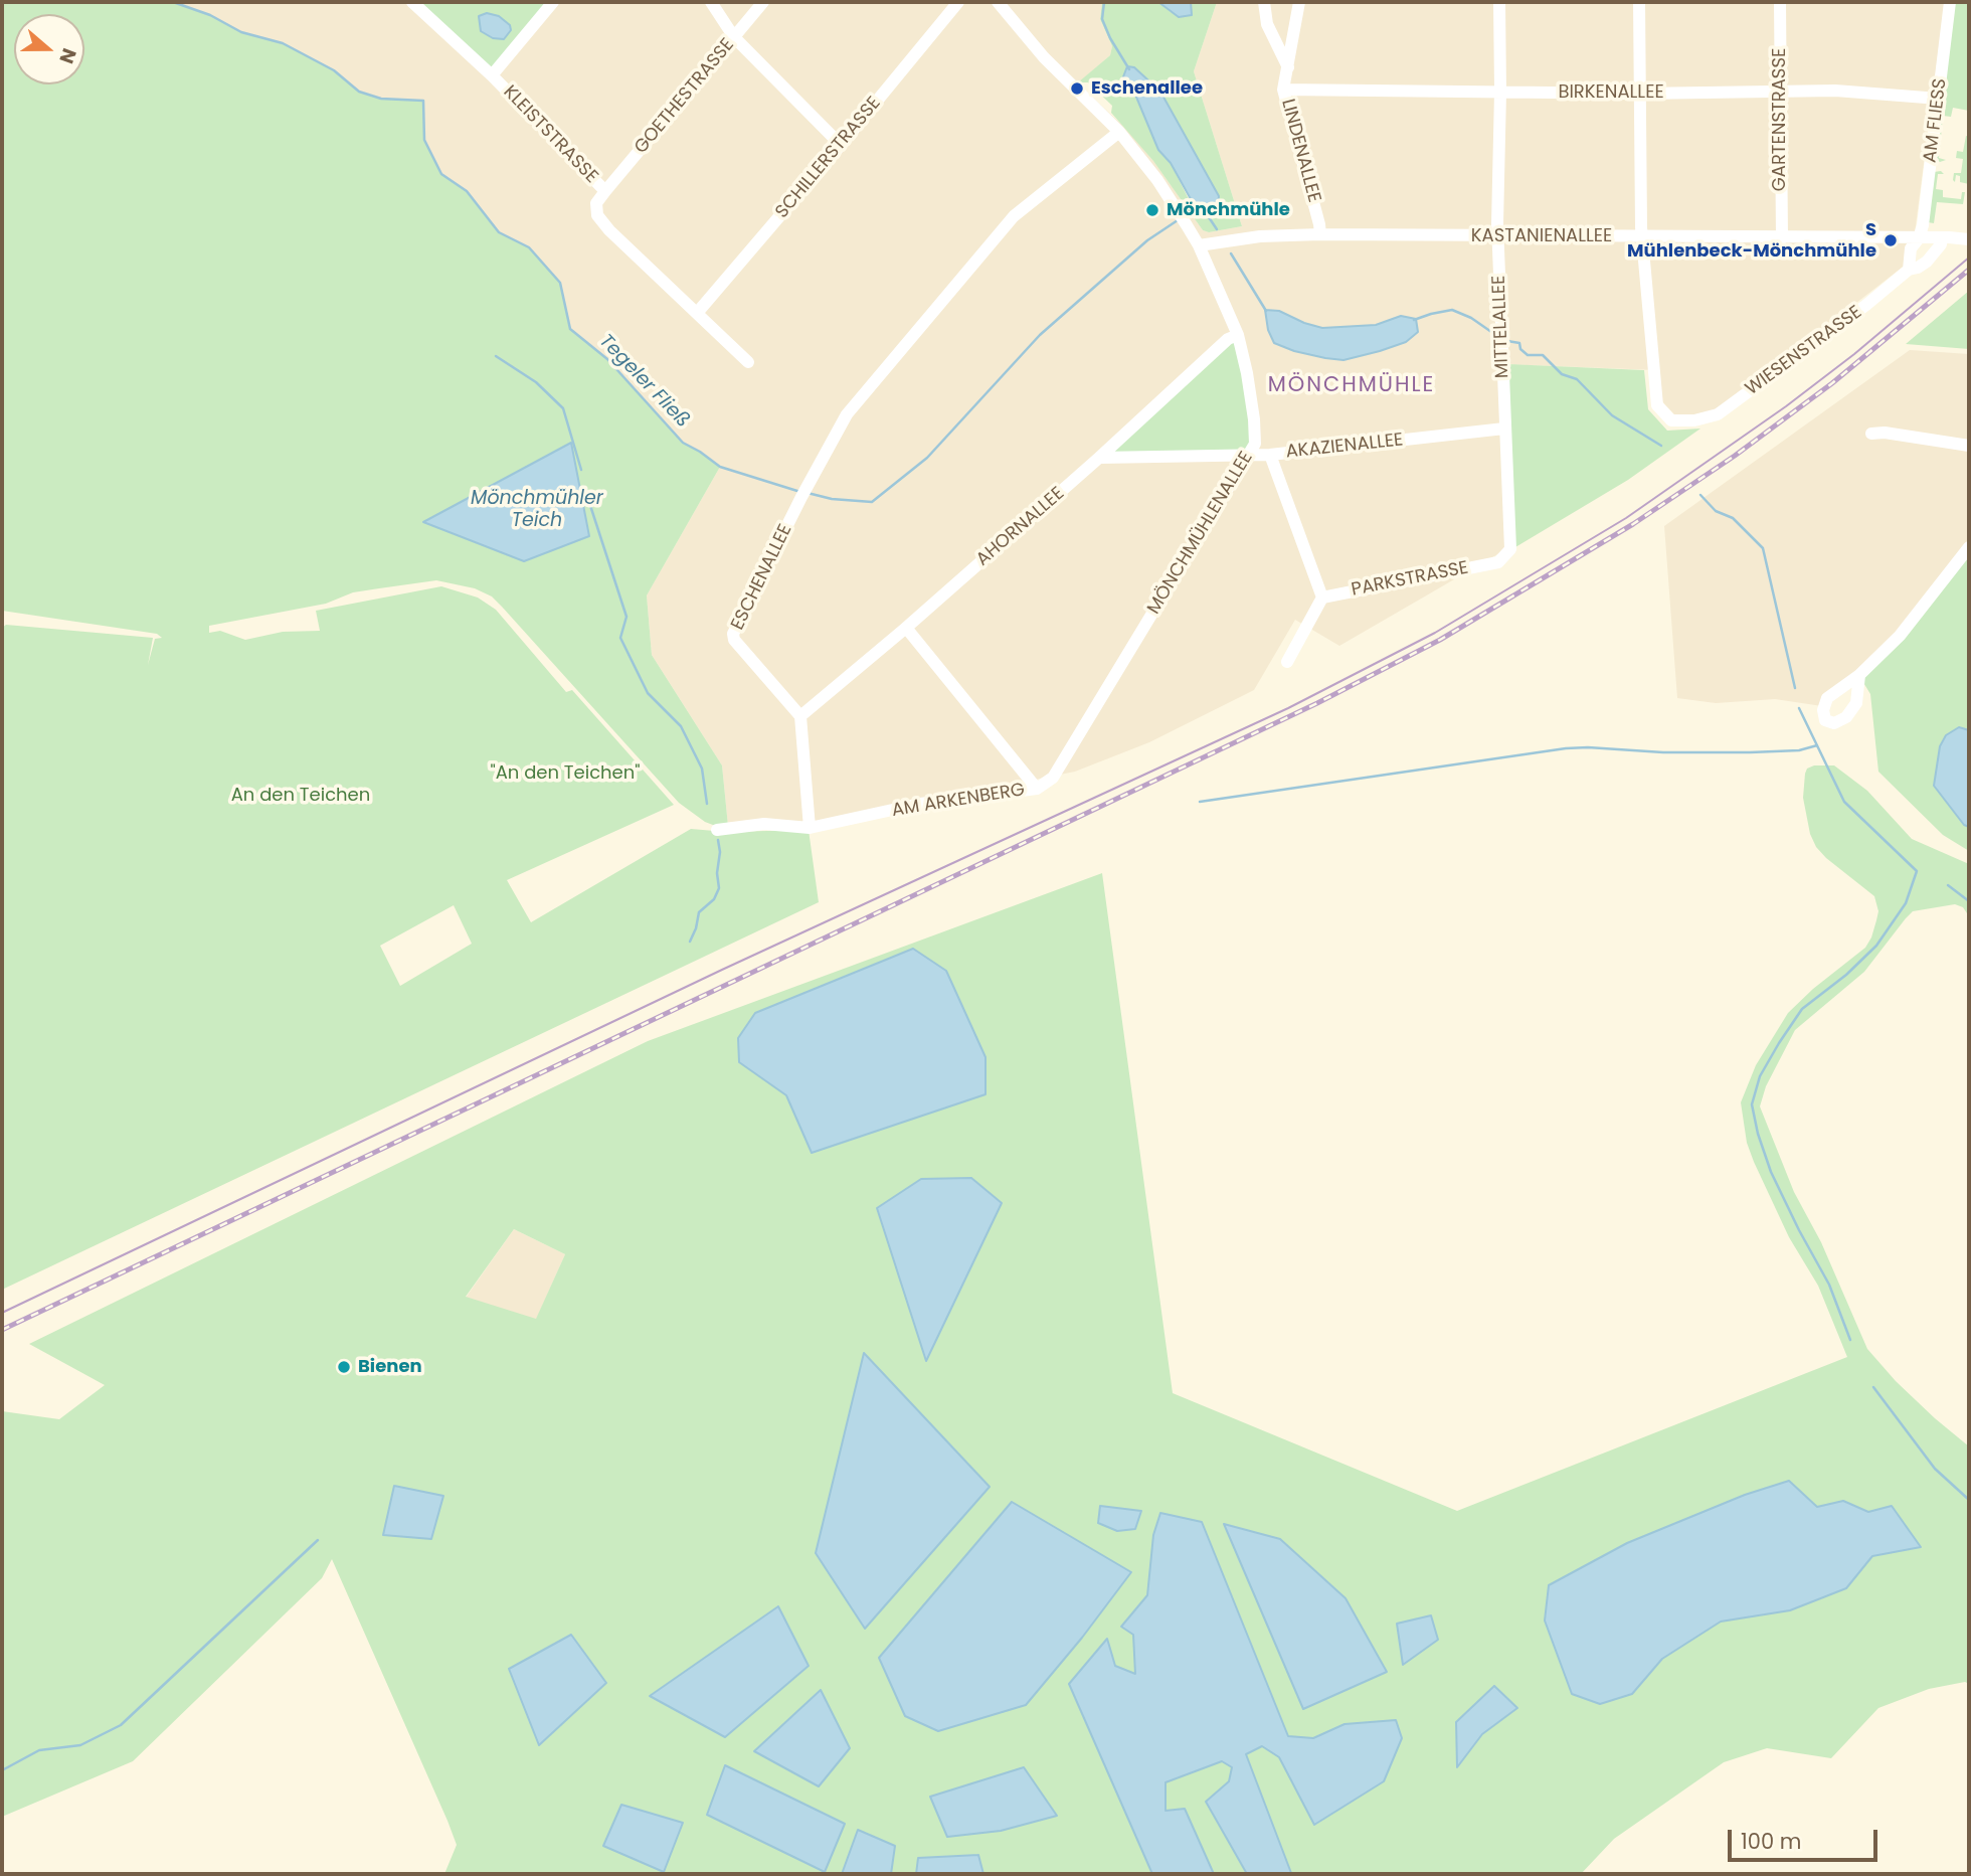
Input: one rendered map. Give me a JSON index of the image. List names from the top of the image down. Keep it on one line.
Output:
{"streets":{"street":["BIRKENALLEE","GOETHESTRASSE","GARTENSTRASSE","AM FLIESS","KLEISTSTRASSE","LINDENALLEE","SCHILLERSTRASSE","KASTANIENALLEE","MITTELALLEE","WIESENSTRASSE","AKAZIENALLEE","AHORNALLEE","MÖNCHMÜHLENALLEE","ESCHENALLEE","PARKSTRASSE","AM ARKENBERG"]},"crossings":[["BIRKENALLEE","GARTENSTRASSE"],["BIRKENALLEE","AM FLIESS"],["BIRKENALLEE","LINDENALLEE"],["BIRKENALLEE","MITTELALLEE"],["GOETHESTRASSE","KLEISTSTRASSE"],["GARTENSTRASSE","KASTANIENALLEE"],["AM FLIESS","KASTANIENALLEE"],["KLEISTSTRASSE","SCHILLERSTRASSE"],["LINDENALLEE","KASTANIENALLEE"],["KASTANIENALLEE","MITTELALLEE"],["KASTANIENALLEE","WIESENSTRASSE"],["KASTANIENALLEE","MÖNCHMÜHLENALLEE"],["MITTELALLEE","AKAZIENALLEE"],["MITTELALLEE","PARKSTRASSE"],["AKAZIENALLEE","AHORNALLEE"],["AKAZIENALLEE","MÖNCHMÜHLENALLEE"],["AHORNALLEE","MÖNCHMÜHLENALLEE"],["AHORNALLEE","ESCHENALLEE"],["AHORNALLEE","AM ARKENBERG"],["MÖNCHMÜHLENALLEE","ESCHENALLEE"],["MÖNCHMÜHLENALLEE","AM ARKENBERG"]],"districts":["MÖNCHMÜHLE"],"water":["Tegeler Fließ","Mönchmühler Teich"],"parks":["\"An den Teichen\"","An den Teichen"],"places":["Eschenallee","Mönchmühle","S Mühlenbeck-Mönchmühle","Bienen"],"scale_bar":"100 m","north":"right"}
